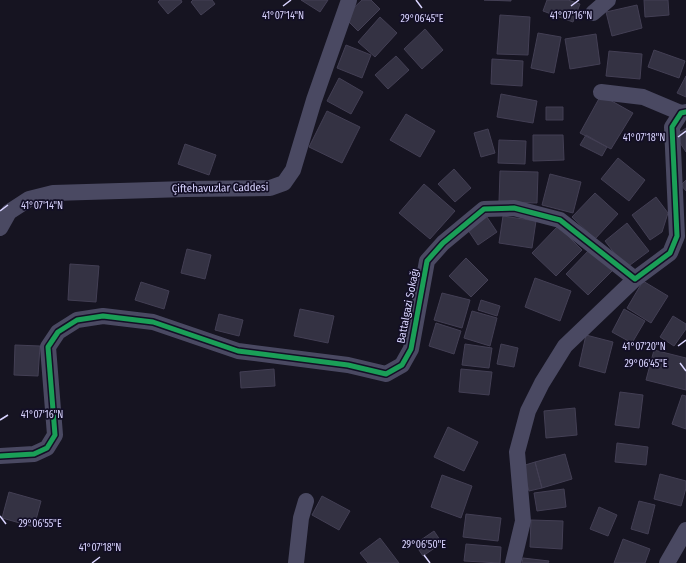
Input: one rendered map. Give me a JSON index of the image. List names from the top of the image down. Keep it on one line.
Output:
{"streets":{"street":["Çiftehavuzlar Caddesi","Battalgazi Sokağı"]},"coordinates":["41°07'16\"N","41°07'14\"N","29°06'45\"E","41°07'18\"N","41°07'20\"N","29°06'55\"E","29°06'50\"E"]}
